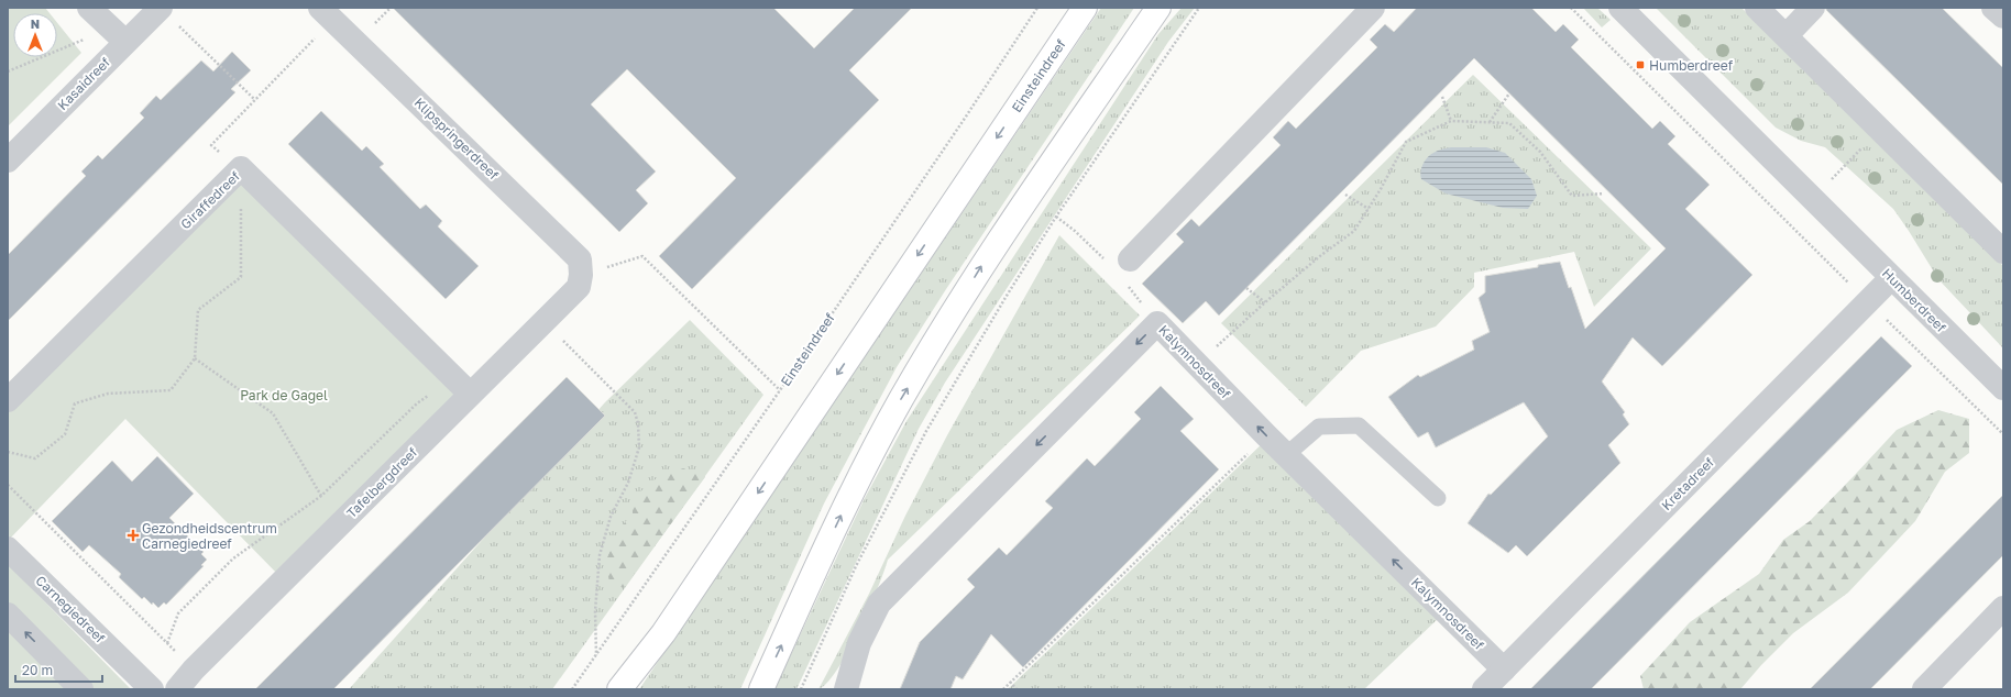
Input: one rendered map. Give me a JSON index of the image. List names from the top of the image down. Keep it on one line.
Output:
{"streets":{"main road":["Einsteindreef"],"street":["Kasaidreef","Klipspringerdreef","Giraffedreef","Humberdreef","Kalymnosdreef","Tafelbergdreef","Kretadreef","Carnegiedreef"]},"crossings":[["Klipspringerdreef","Tafelbergdreef"],["Giraffedreef","Tafelbergdreef"],["Humberdreef","Kretadreef"],["Kalymnosdreef","Kretadreef"]],"parks":["Park de Gagel"],"places":{"transit":["Humberdreef"],"health":["Gezondheidscentrum Carnegiedreef"]},"scale_bar":"20 m","north":"top"}
